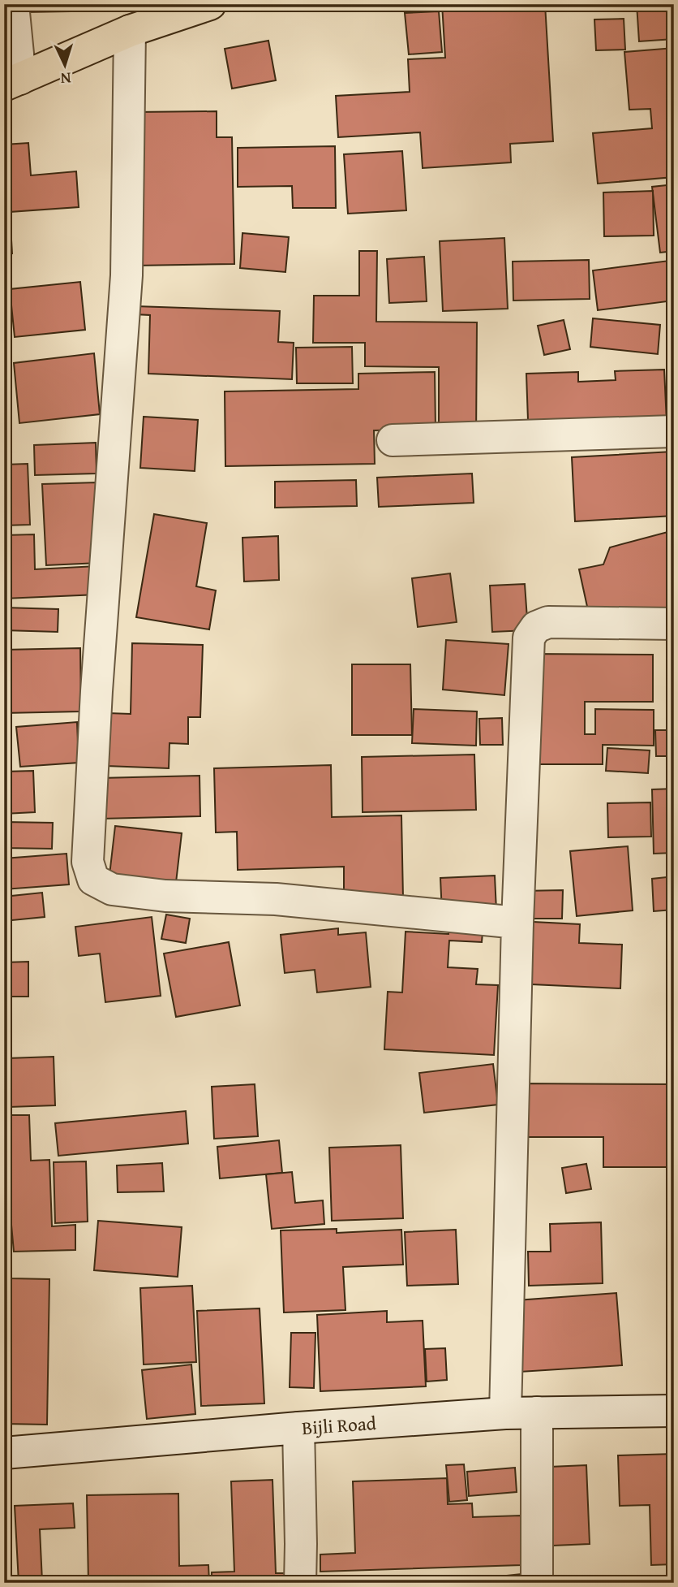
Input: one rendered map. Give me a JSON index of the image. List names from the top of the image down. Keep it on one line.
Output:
{"streets":{"street":["Bijli Road"]},"north":"bottom"}
